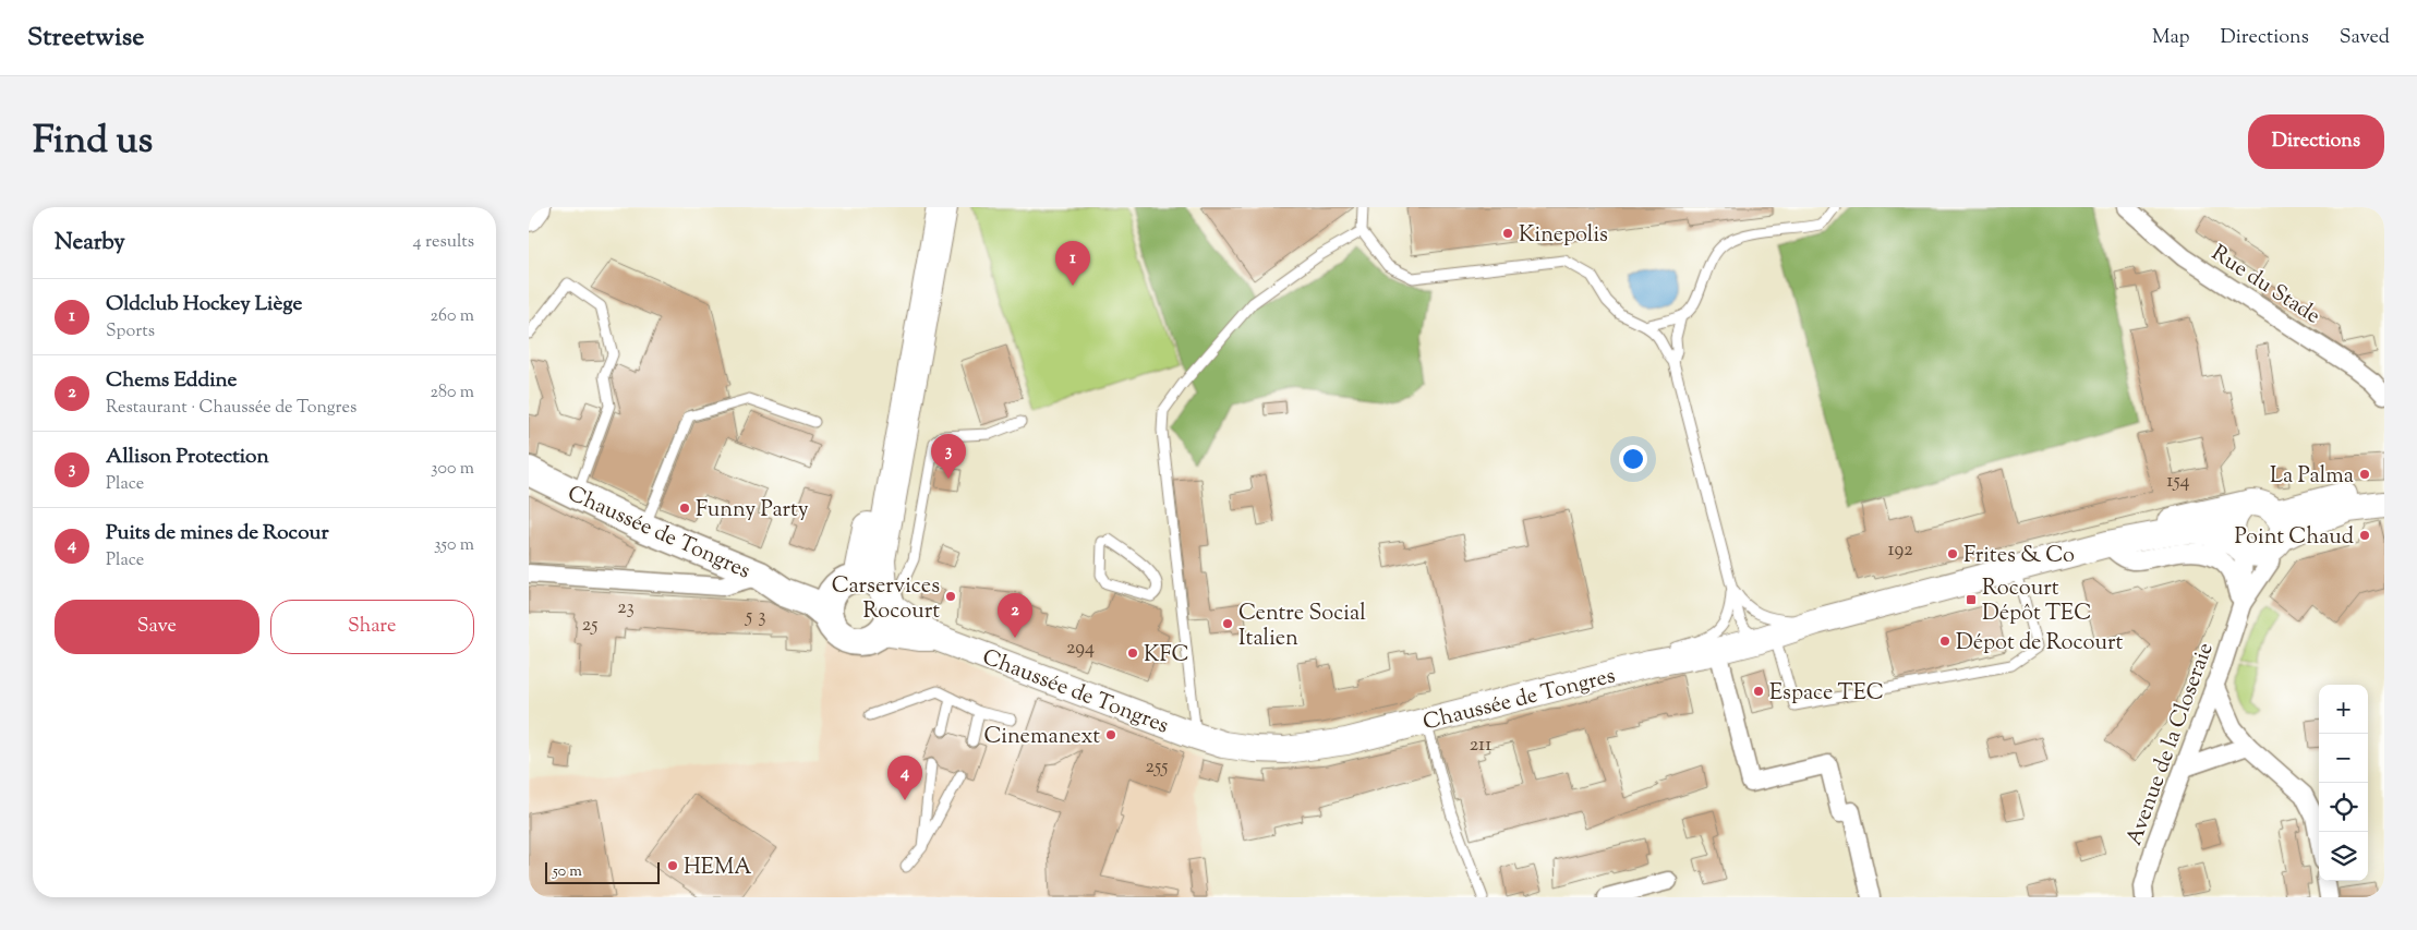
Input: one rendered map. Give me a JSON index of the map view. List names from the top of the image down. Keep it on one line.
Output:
{"streets":{"main road":["Chaussée de Tongres"],"street":["Rue du Stade","Avenue de la Closeraie"]},"crossings":[["Chaussée de Tongres","Avenue de la Closeraie"]],"places":{"other":["Kinepolis","La Palma","Funny Party","Point Chaud","Frites & Co","Carservices Rocourt","Centre Social Italien","Dépot de Rocourt","KFC","Espace TEC","Cinemanext","HEMA"],"transit":["Rocourt Dépôt TEC"]},"house_numbers":["154","192","23","5","3","25","294","211","255"],"scale_bar":"50 m","page":{"header":"Streetwise","nav":["Map","Directions","Saved"],"title":"Find us","buttons":["Directions",["Save","Share"]],"heading":["Nearby","4 results"],"pins":["1","3","2","4"],"list":[{"mark":"1","name":"Oldclub Hockey Liège","note":"Sports","value":"260 m"},{"mark":"2","name":"Chems Eddine","note":"Restaurant · Chaussée de Tongres","value":"280 m"},{"mark":"3","name":"Allison Protection","note":"Place","value":"300 m"},{"mark":"4","name":"Puits de mines de Rocour","note":"Place","value":"350 m"}],"map_buttons":["+","−"],"scale":"50 m"}}
